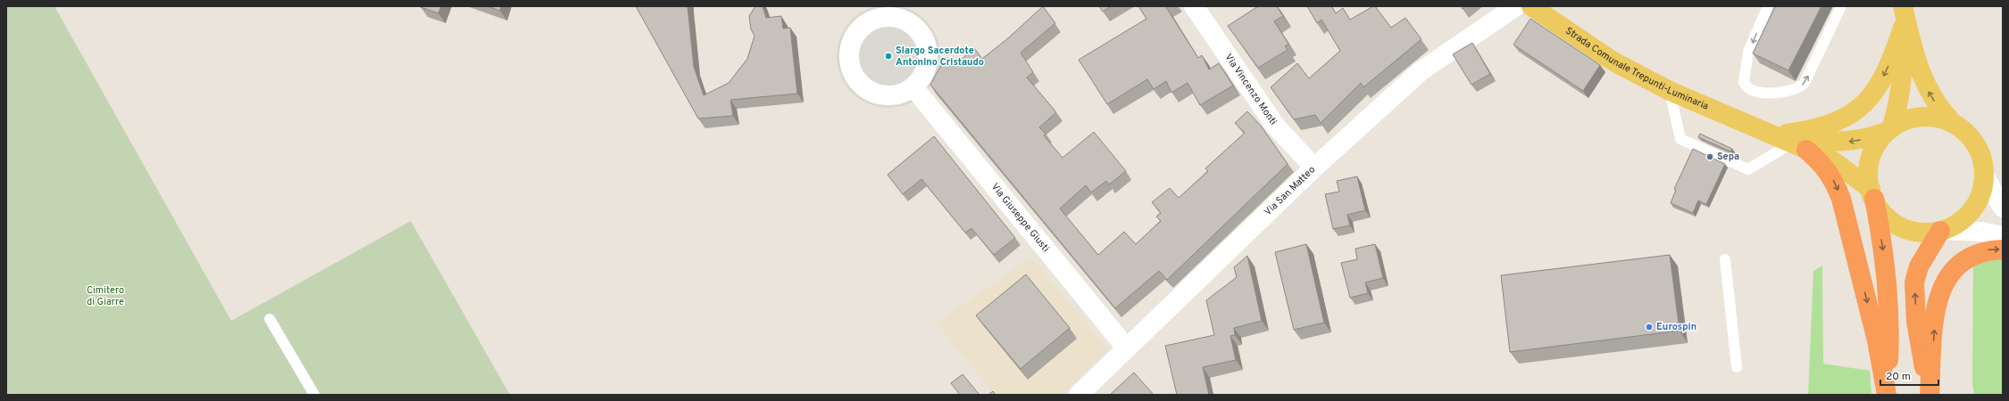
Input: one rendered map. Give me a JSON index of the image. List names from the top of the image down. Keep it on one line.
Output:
{"streets":{"main road":["Strada Comunale Trepunti-Luminaria"],"street":["Via Vincenzo Monti","Via San Matteo","Via Giuseppe Giusti"]},"crossings":[["Via Vincenzo Monti","Via San Matteo"],["Via San Matteo","Via Giuseppe Giusti"]],"parks":["Cimitero di Giarre"],"places":["Slargo Sacerdote Antonino Cristaudo","Sepa","Eurospin"],"scale_bar":"20 m"}
